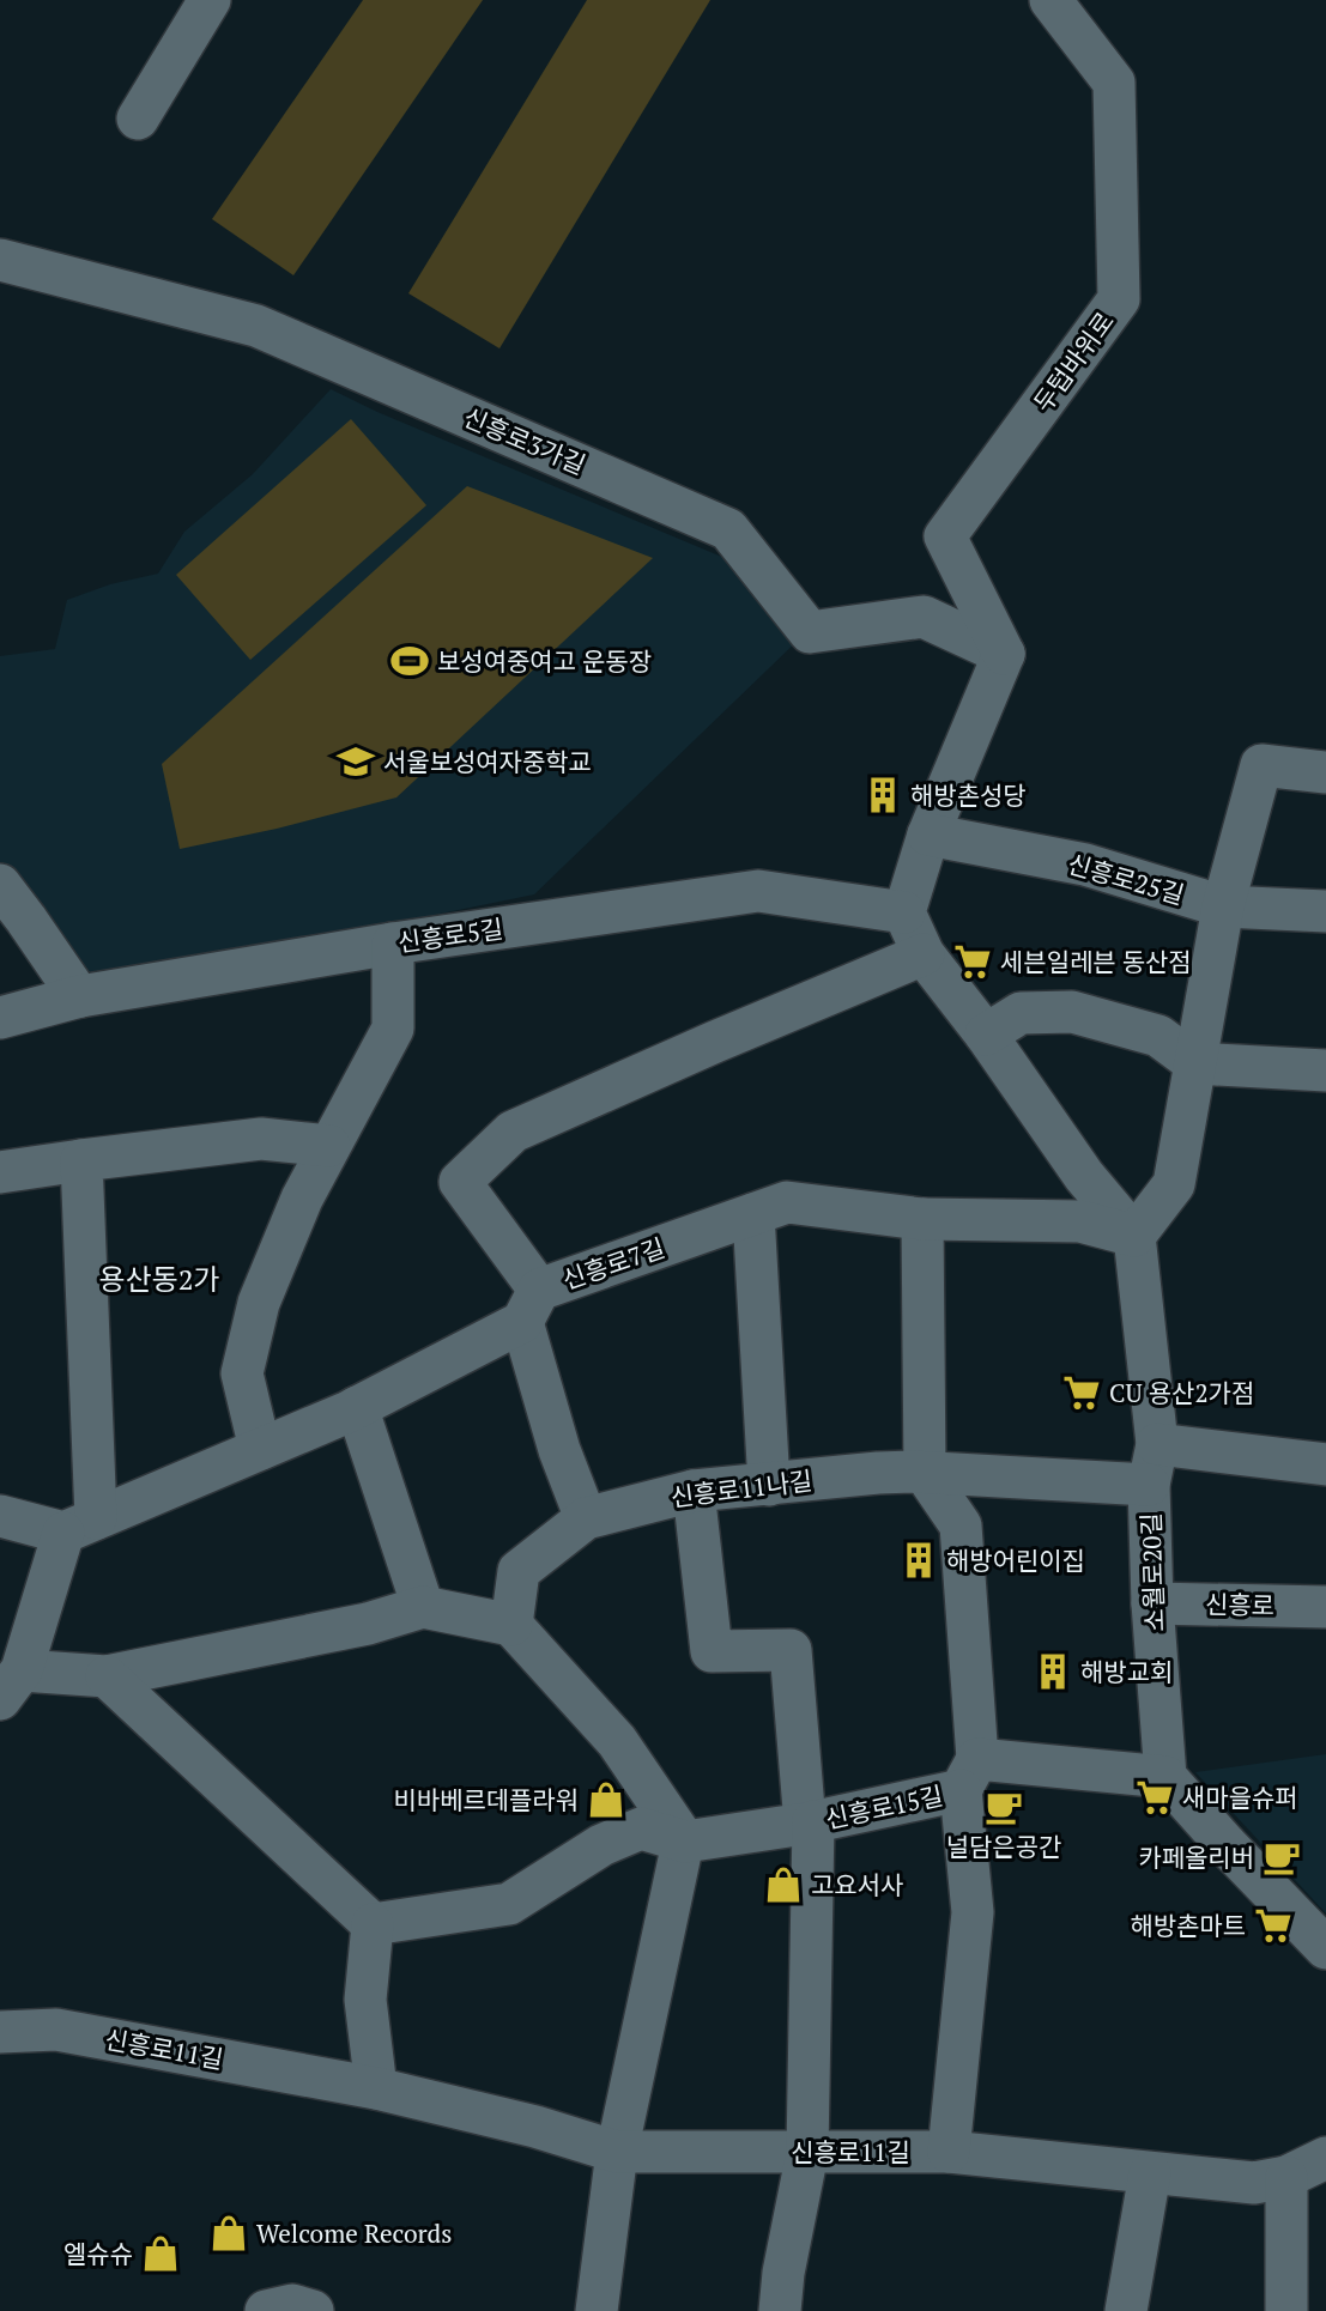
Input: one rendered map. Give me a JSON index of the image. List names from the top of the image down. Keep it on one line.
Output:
{"streets":{"street":["두텁바위로","신흥로3가길","신흥로25길","신흥로5길","신흥로7길","신흥로11나길","소월로20길","신흥로","신흥로15길","신흥로11길"]},"crossings":[["두텁바위로","신흥로3가길"],["신흥로7길","소월로20길"],["신흥로11나길","소월로20길"],["소월로20길","신흥로"],["소월로20길","신흥로15길"]],"districts":["용산동2가"],"places":{"sports":["보성여중여고 운동장"],"school or university":["서울보성여자중학교"],"building":["해방촌성당","해방어린이집","해방교회"],"supermarket":["세븐일레븐 동산점","CU 용산2가점","새마을슈퍼","해방촌마트"],"shop":["비바베르데플라워","고요서사","Welcome Records","엘슈슈"],"cafe":["널담은공간","카페올리버"]}}
